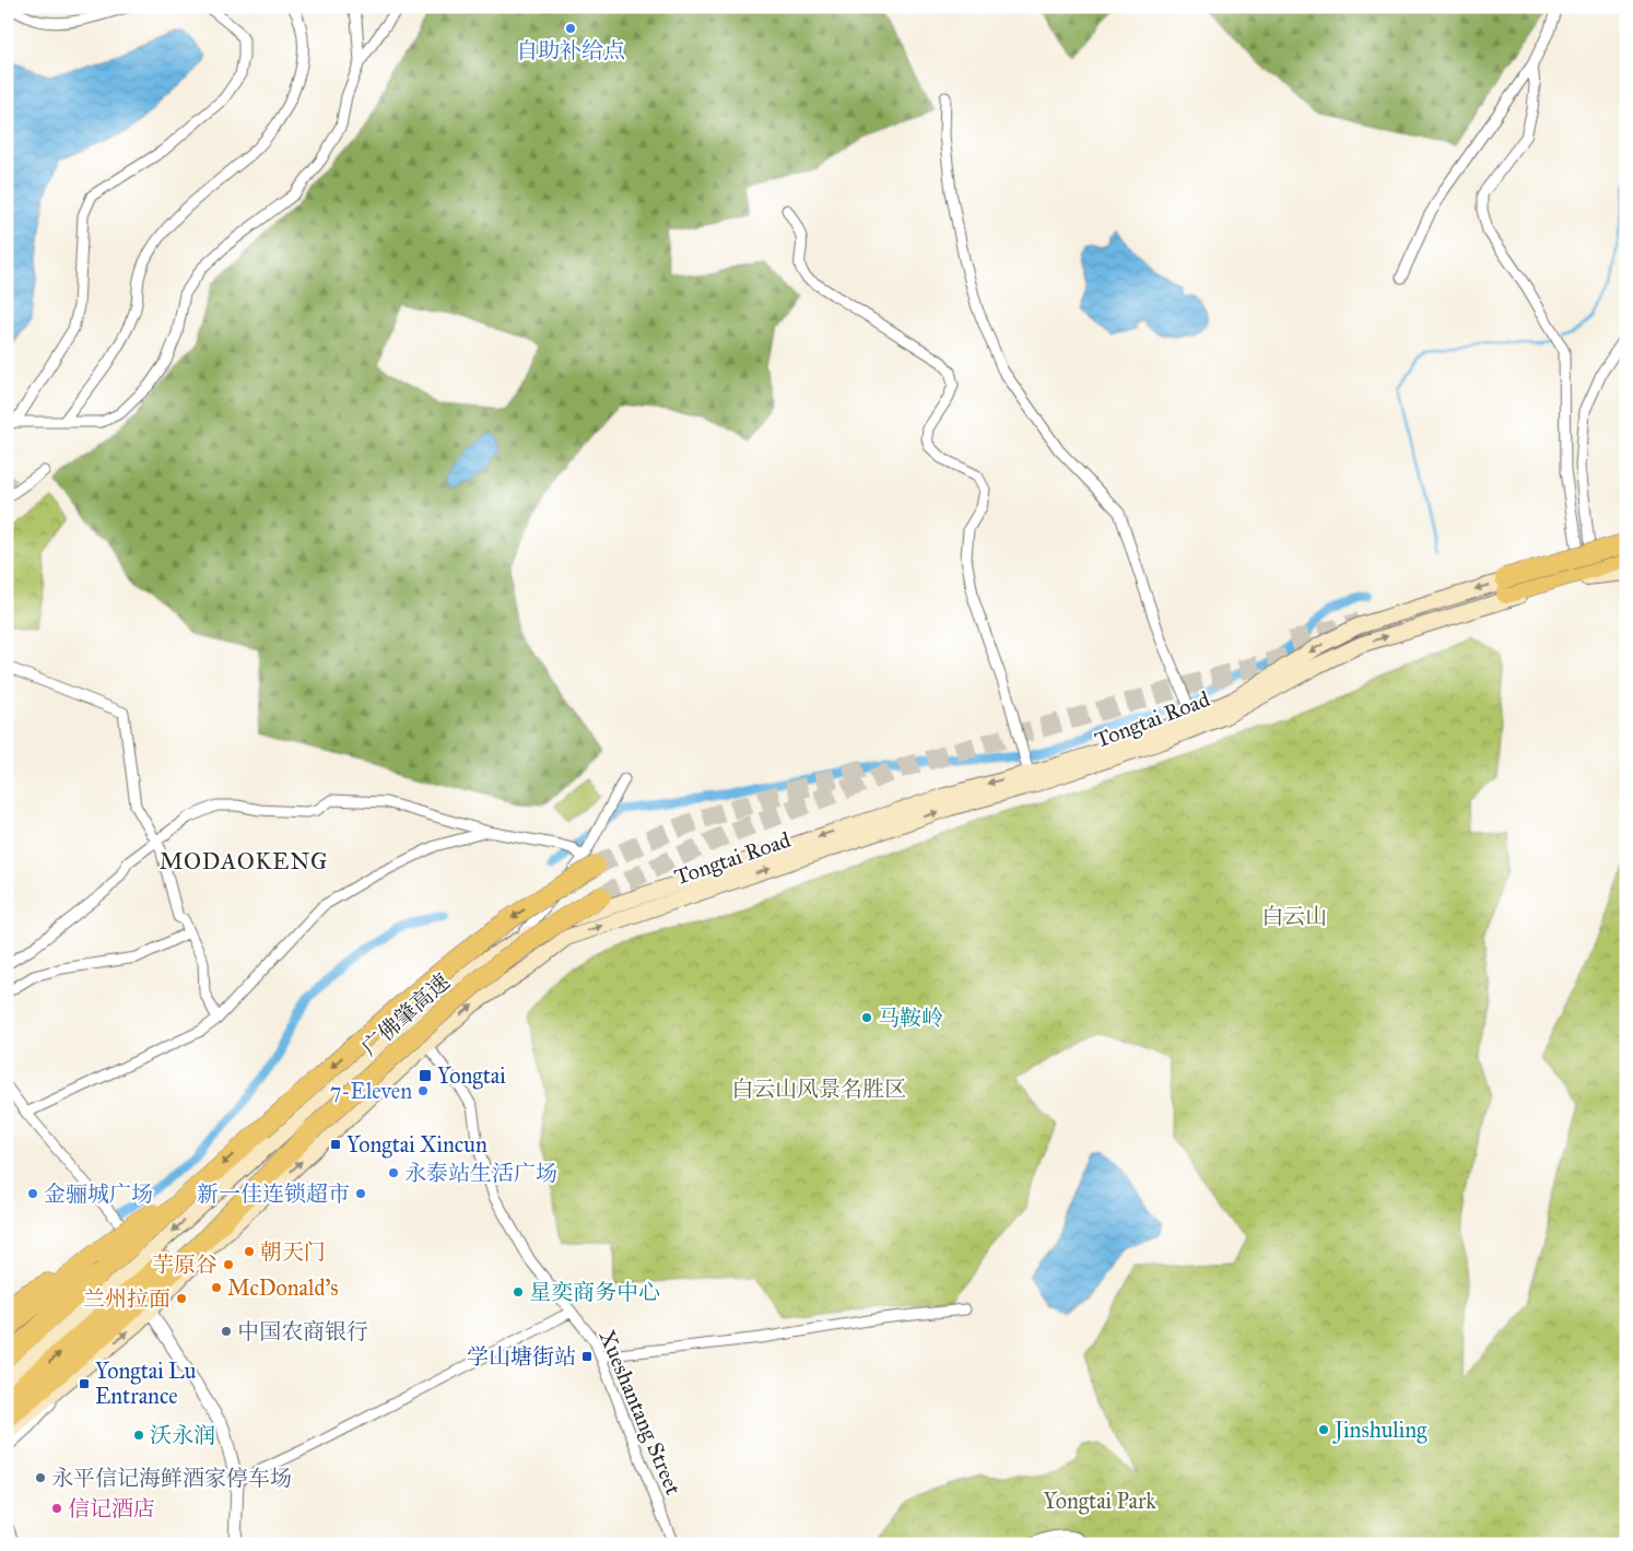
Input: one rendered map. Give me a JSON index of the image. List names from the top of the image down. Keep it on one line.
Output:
{"streets":{"highway":["广佛肇高速"],"main road":["Tongtai Road"],"street":["Xueshantang Street"]},"crossings":[["Tongtai Road","广佛肇高速"],["Tongtai Road","Xueshantang Street"]],"districts":["MODAOKENG"],"parks":["白云山","白云山风景名胜区","Yongtai Park"],"places":{"other":["自助补给点","马鞍岭","7-Eleven","永泰站生活广场","金骊城广场","新一佳连锁超市","朝天门","芋原谷","McDonald's","星奕商务中心","兰州拉面","中国农商银行","Jinshuling","沃永润","永平信记海鲜酒家停车场","信记酒店"],"transit":["Yongtai","Yongtai Xincun","学山塘街站","Yongtai Lu Entrance"]}}
